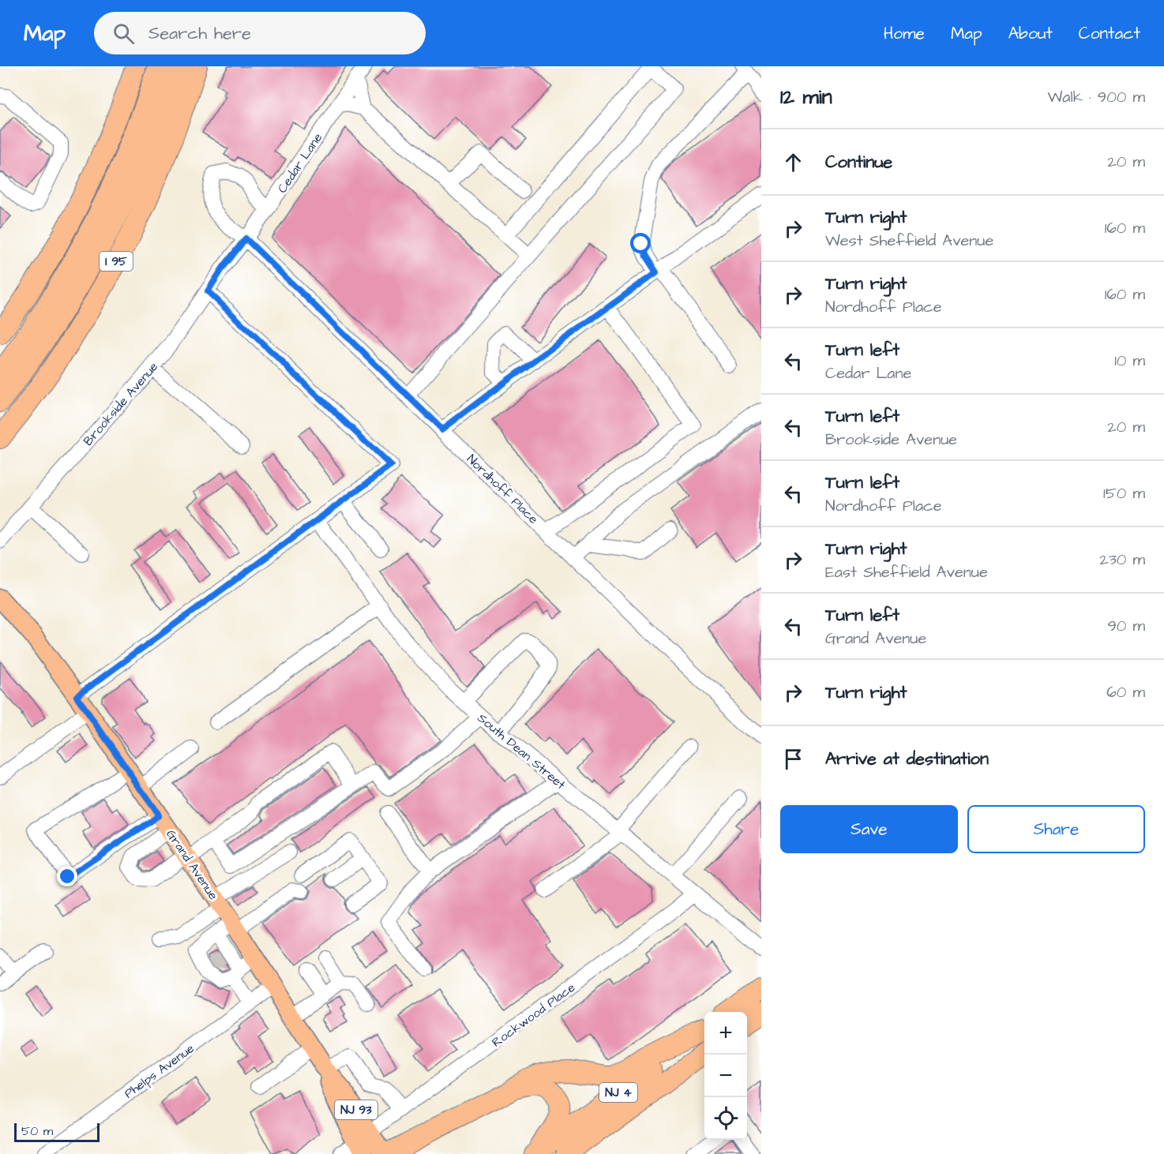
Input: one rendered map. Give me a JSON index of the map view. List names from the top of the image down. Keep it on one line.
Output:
{"streets":{"highway":["I 95","NJ 4"],"main road":["Grand Avenue","NJ 93"],"street":["Cedar Lane","Brookside Avenue","Nordhoff Place","South Dean Street","Rockwood Place","Phelps Avenue"]},"crossings":[["Cedar Lane","Brookside Avenue"],["Cedar Lane","Nordhoff Place"],["South Dean Street","Rockwood Place"],["Grand Avenue","Rockwood Place"],["Grand Avenue","Phelps Avenue"]],"scale_bar":"50 m","page":{"header":"Map","search":"Search here","nav":["Home","Map","About","Contact"],"heading":["12 min","Walk · 900 m"],"list":[["Continue","20 m"],["Turn right","West Sheffield Avenue","160 m"],["Turn right","Nordhoff Place","160 m"],["Turn left","Cedar Lane","10 m"],["Turn left","Brookside Avenue","20 m"],["Turn left","Nordhoff Place","150 m"],["Turn right","East Sheffield Avenue","230 m"],["Turn left","Grand Avenue","90 m"],["Turn right","60 m"],"Arrive at destination"],"buttons":["Save","Share"],"map_buttons":["+","−"],"scale":"50 m"}}
